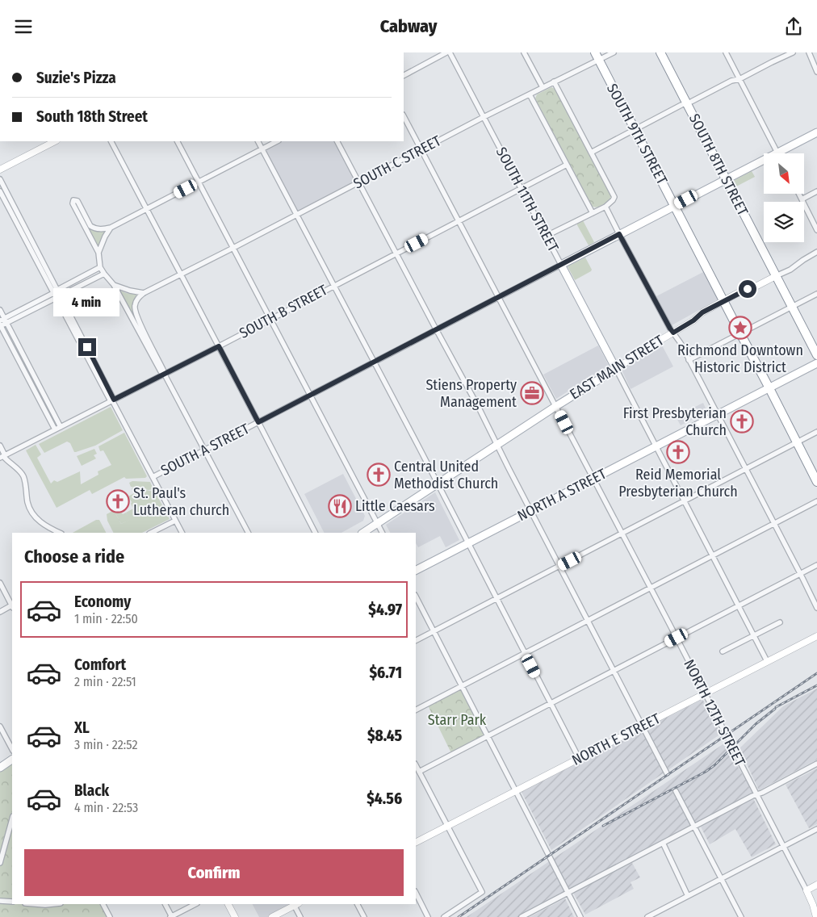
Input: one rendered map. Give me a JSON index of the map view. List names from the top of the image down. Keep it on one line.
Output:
{"streets":{"highway":["SOUTH 9TH STREET","SOUTH 8TH STREET"],"main road":["SOUTH 11TH STREET","EAST MAIN STREET","SOUTH A STREET","NORTH A STREET"],"street":["SOUTH C STREET","SOUTH B STREET","NORTH 12TH STREET","NORTH E STREET"]},"crossings":[["SOUTH 9TH STREET","SOUTH C STREET"],["SOUTH 9TH STREET","EAST MAIN STREET"],["SOUTH 9TH STREET","SOUTH A STREET"],["SOUTH 9TH STREET","NORTH A STREET"],["SOUTH C STREET","SOUTH 11TH STREET"],["SOUTH C STREET","NORTH 12TH STREET"],["SOUTH 8TH STREET","EAST MAIN STREET"],["SOUTH 8TH STREET","SOUTH A STREET"],["SOUTH 11TH STREET","SOUTH B STREET"],["SOUTH 11TH STREET","EAST MAIN STREET"],["SOUTH 11TH STREET","SOUTH A STREET"],["SOUTH B STREET","NORTH 12TH STREET"],["EAST MAIN STREET","NORTH 12TH STREET"],["SOUTH A STREET","NORTH 12TH STREET"],["NORTH A STREET","NORTH 12TH STREET"],["NORTH 12TH STREET","NORTH E STREET"]],"parks":["Starr Park"],"places":{"place":["Richmond Downtown Historic District"],"office":["Stiens Property Management"],"church":["First Presbyterian Church","Reid Memorial Presbyterian Church","Central United Methodist Church","St. Paul's Lutheran church"],"restaurant":["Little Caesars"]},"north":"bottom right","page":{"header":"Cabway","banner":["Suzie's Pizza","South 18th Street"],"bubble":"4 min","heading":"Choose a ride","list":[{"name":"Economy","note":"1 min · 22:50","value":"$4.97"},{"name":"Comfort","note":"2 min · 22:51","value":"$6.71"},{"name":"XL","note":"3 min · 22:52","value":"$8.45"},{"name":"Black","note":"4 min · 22:53","value":"$4.56"}],"buttons":"Confirm"}}
